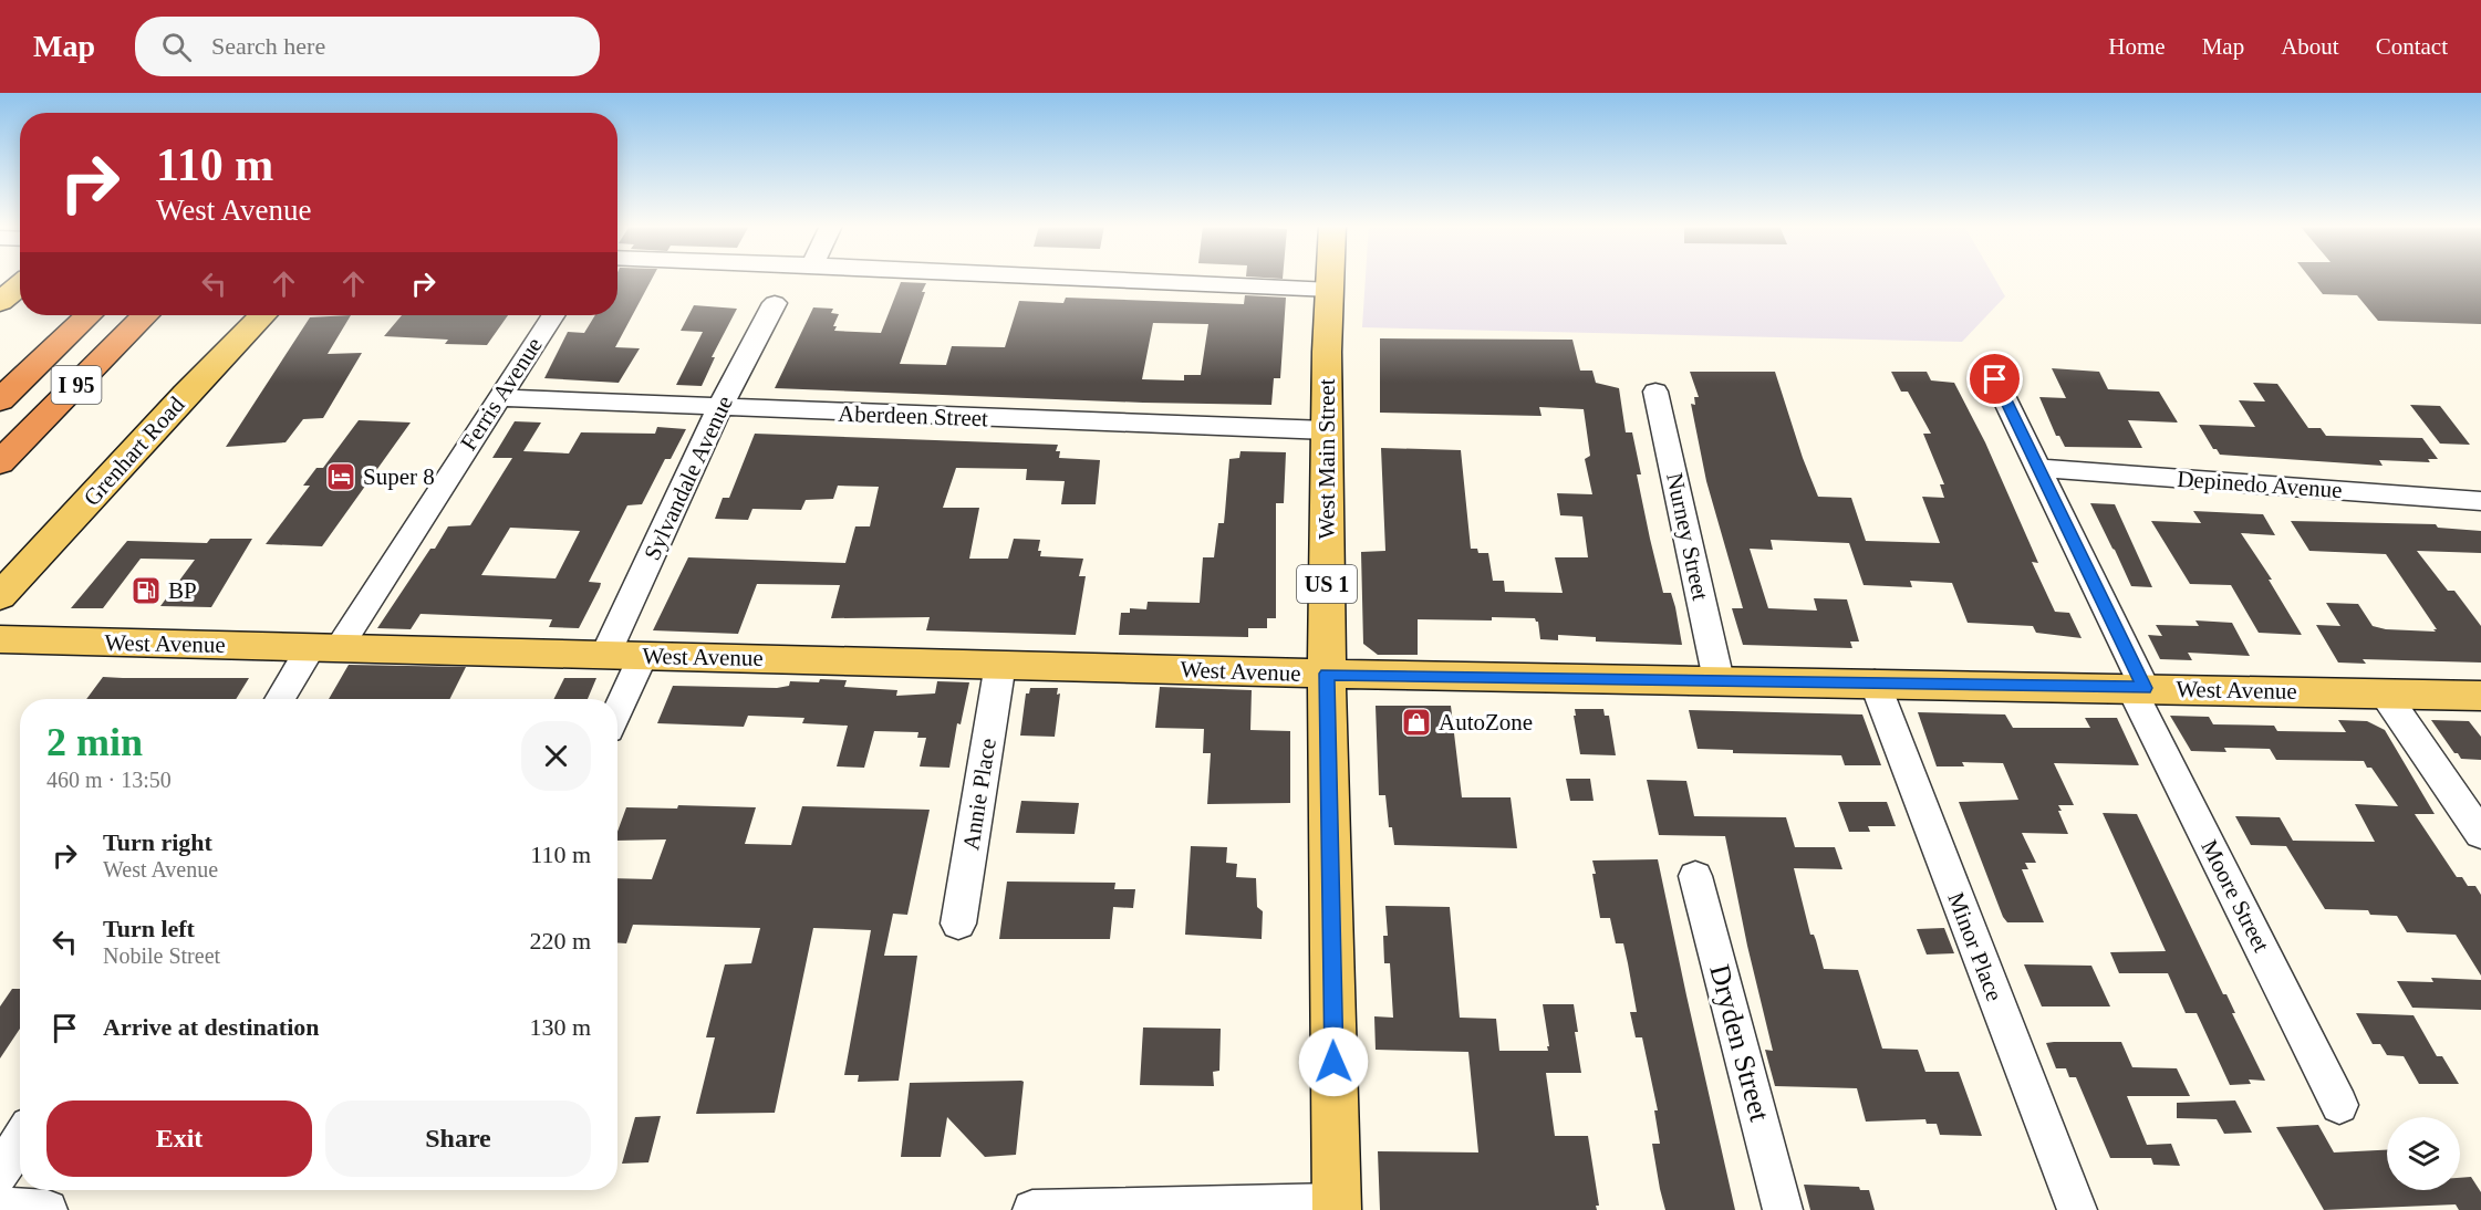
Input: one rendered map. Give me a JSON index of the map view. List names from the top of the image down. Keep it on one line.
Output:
{"streets":{"highway":["I 95"],"main road":["Grenhart Road","West Main Street","US 1","West Avenue"],"street":["Ferris Avenue","Aberdeen Street","Sylvandale Avenue","Depinedo Avenue","Nurney Street","Annie Place","Moore Street","Minor Place","Dryden Street"]},"crossings":[["Ferris Avenue","Aberdeen Street"],["Ferris Avenue","West Avenue"],["Aberdeen Street","West Main Street"],["Aberdeen Street","Sylvandale Avenue"],["West Main Street","West Avenue"],["Sylvandale Avenue","West Avenue"],["Depinedo Avenue","Moore Street"],["Nurney Street","West Avenue"],["West Avenue","Annie Place"],["West Avenue","Moore Street"],["West Avenue","Minor Place"]],"places":{"hotel":["Super 8"],"fuel station":["BP"],"shop":["AutoZone"]},"page":{"header":"Map","search":"Search here","nav":["Home","Map","About","Contact"],"turn":["110 m","West Avenue"],"heading":["2 min","460 m · 13:50"],"list":[{"name":"Turn right","note":"West Avenue","value":"110 m"},{"name":"Turn left","note":"Nobile Street","value":"220 m"},{"name":"Arrive at destination","value":"130 m"}],"buttons":["Exit","Share"]}}
